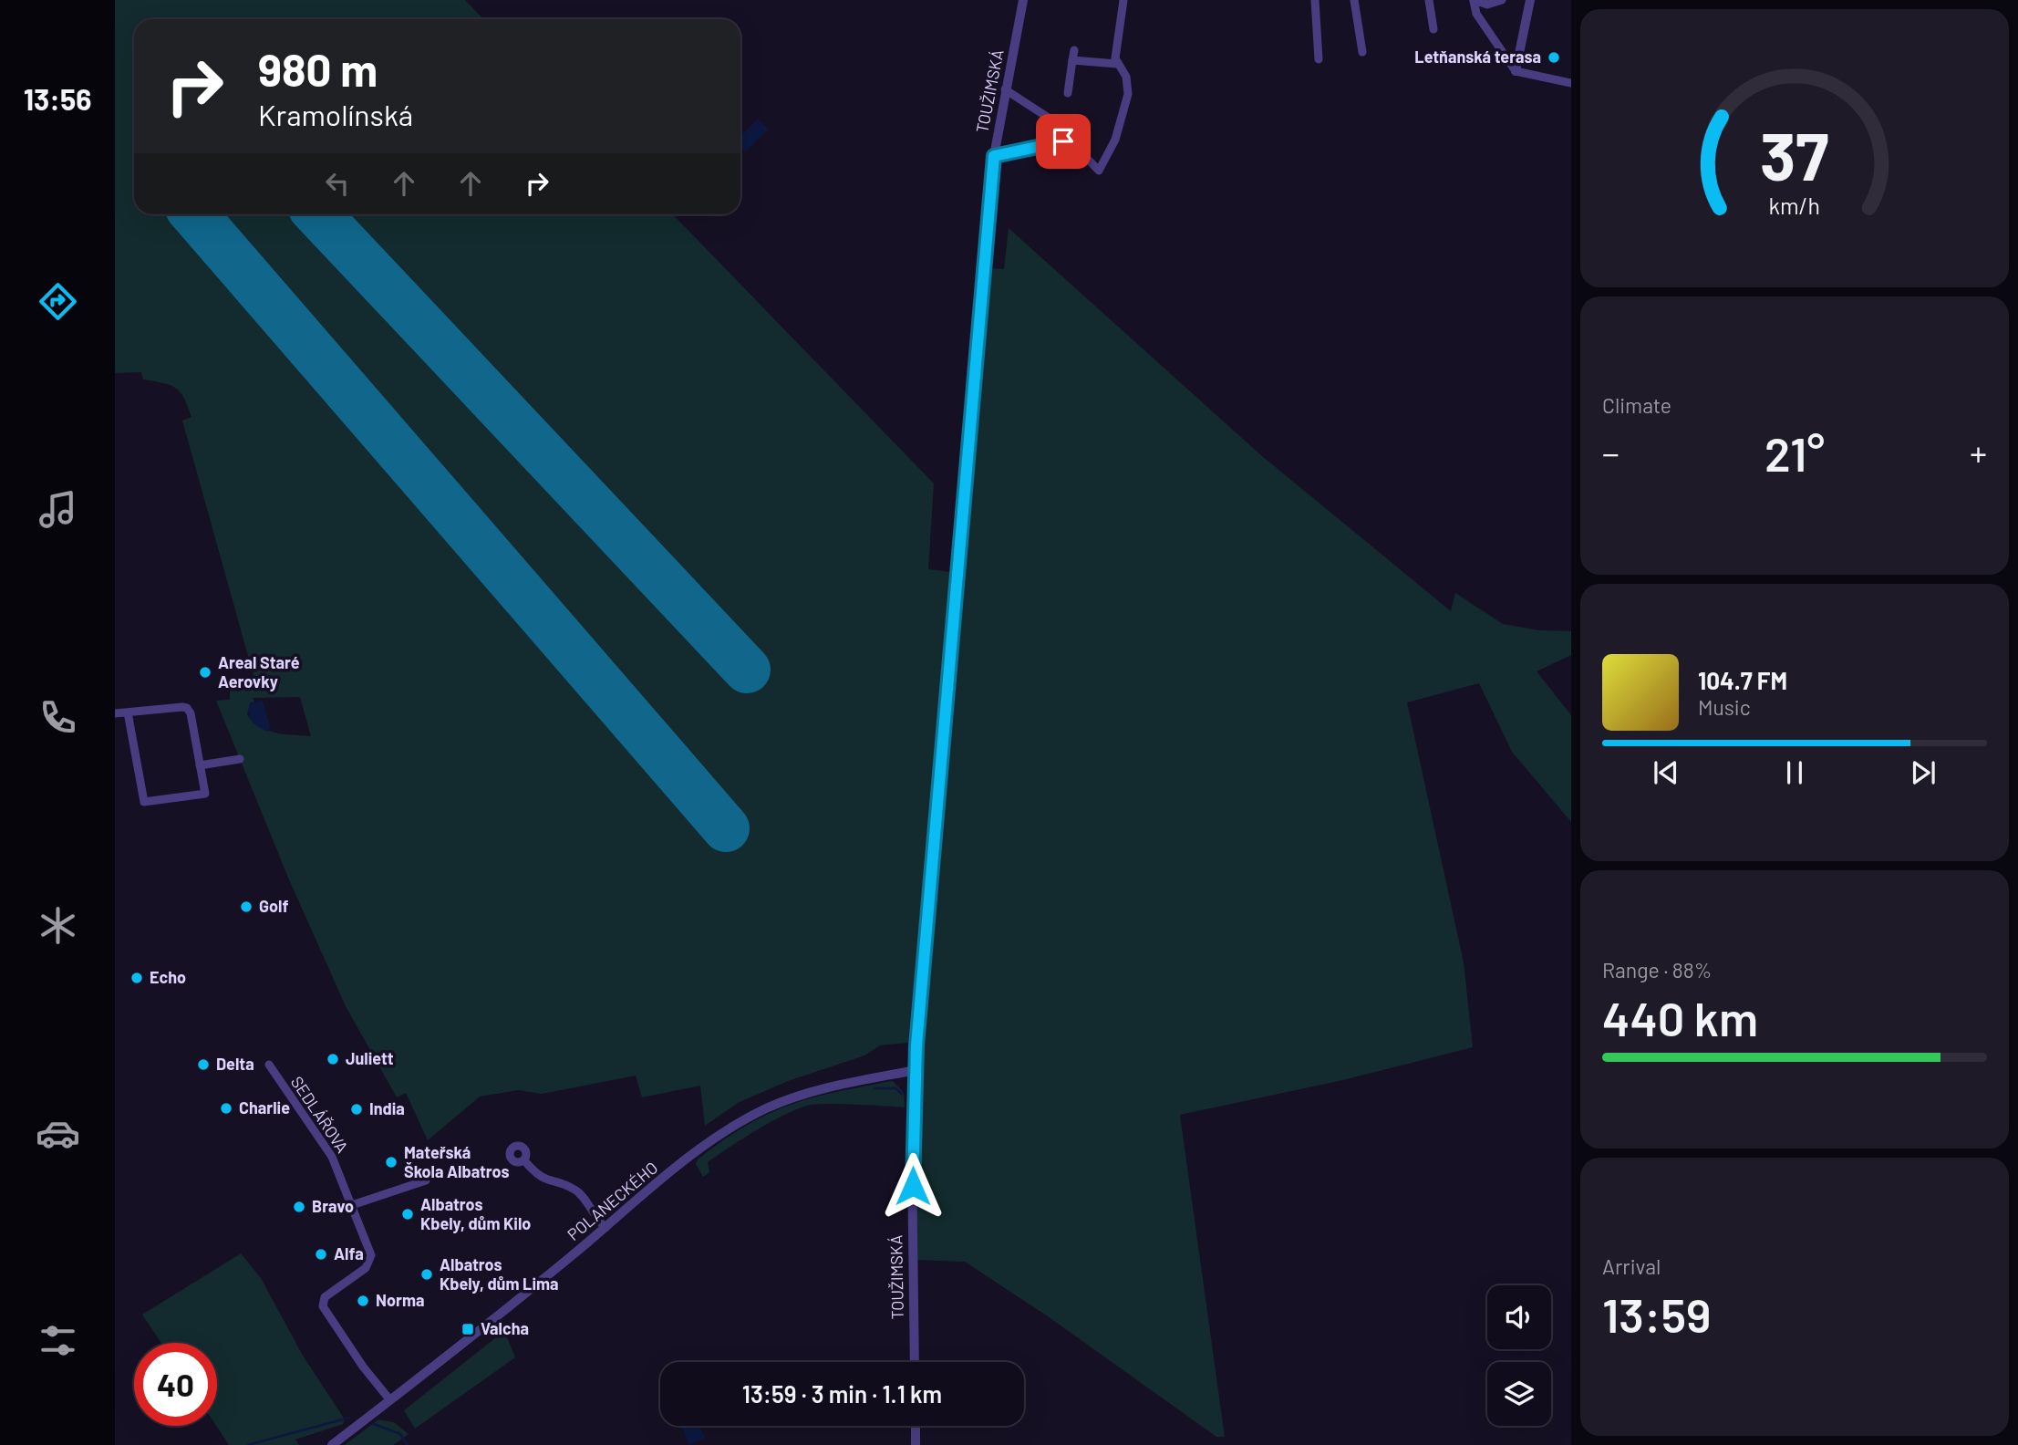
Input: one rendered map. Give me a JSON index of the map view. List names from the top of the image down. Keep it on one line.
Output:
{"streets":{"street":["TOUŽIMSKÁ","SEDLÁŘOVA","POLANECKÉHO"]},"crossings":[["TOUŽIMSKÁ","POLANECKÉHO"],["SEDLÁŘOVA","POLANECKÉHO"]],"places":{"other":["Letňanská terasa","Areal Staré Aerovky","Golf","Echo","Juliett","Delta","Charlie","India","Mateřská Škola Albatros","Bravo","Albatros Kbely, dům Kilo","Alfa","Albatros Kbely, dům Lima","Norma"],"transit":["Valcha"]},"page":{"tabs":"13:56","turn":["980 m","Kramolínská"],"tile":["Climate",["Range · 88%","440 km"],["Arrival","13:59"]],"heat":["−","21°","+"],"song":["104.7 FM","Music"],"limit":"40","trip":"13:59 · 3 min · 1.1 km","gauge":["37","km/h"]}}
